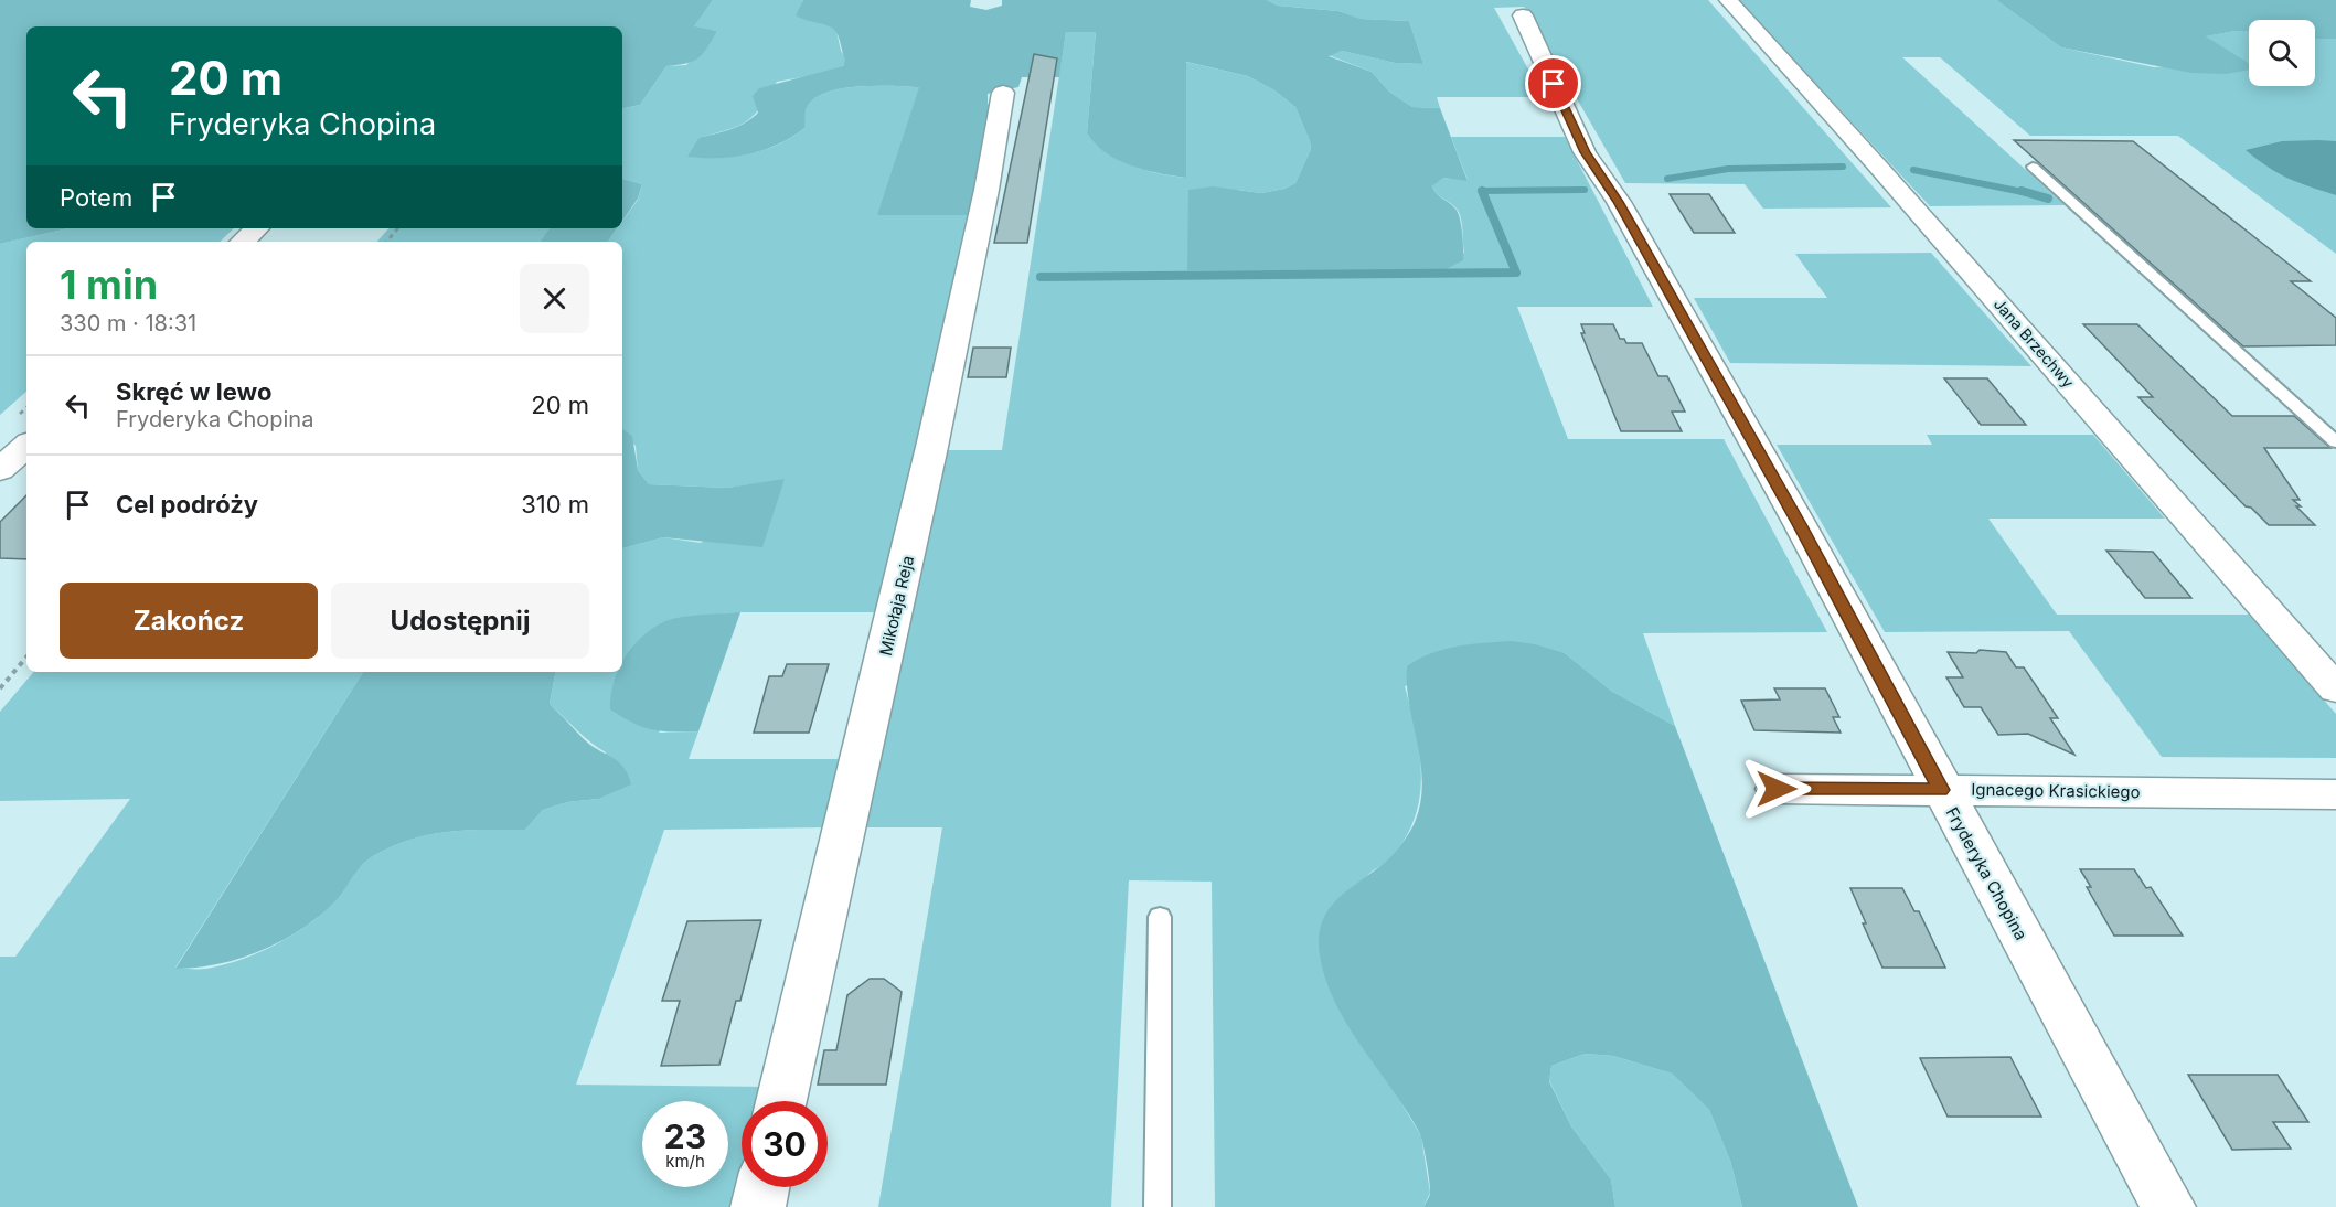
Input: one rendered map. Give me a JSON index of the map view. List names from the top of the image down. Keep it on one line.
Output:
{"streets":{"street":["Jana Brzechwy","Mikołaja Reja","Ignacego Krasickiego","Fryderyka Chopina"]},"crossings":[["Ignacego Krasickiego","Fryderyka Chopina"]],"page":{"turn":["20 m","Fryderyka Chopina"],"then":"Potem","heading":["1 min","330 m · 18:31"],"list":[{"name":"Skręć w lewo","note":"Fryderyka Chopina","value":"20 m"},{"name":"Cel podróży","value":"310 m"}],"buttons":["Zakończ","Udostępnij"],"speed":"23 km/h","limit":"30"}}
